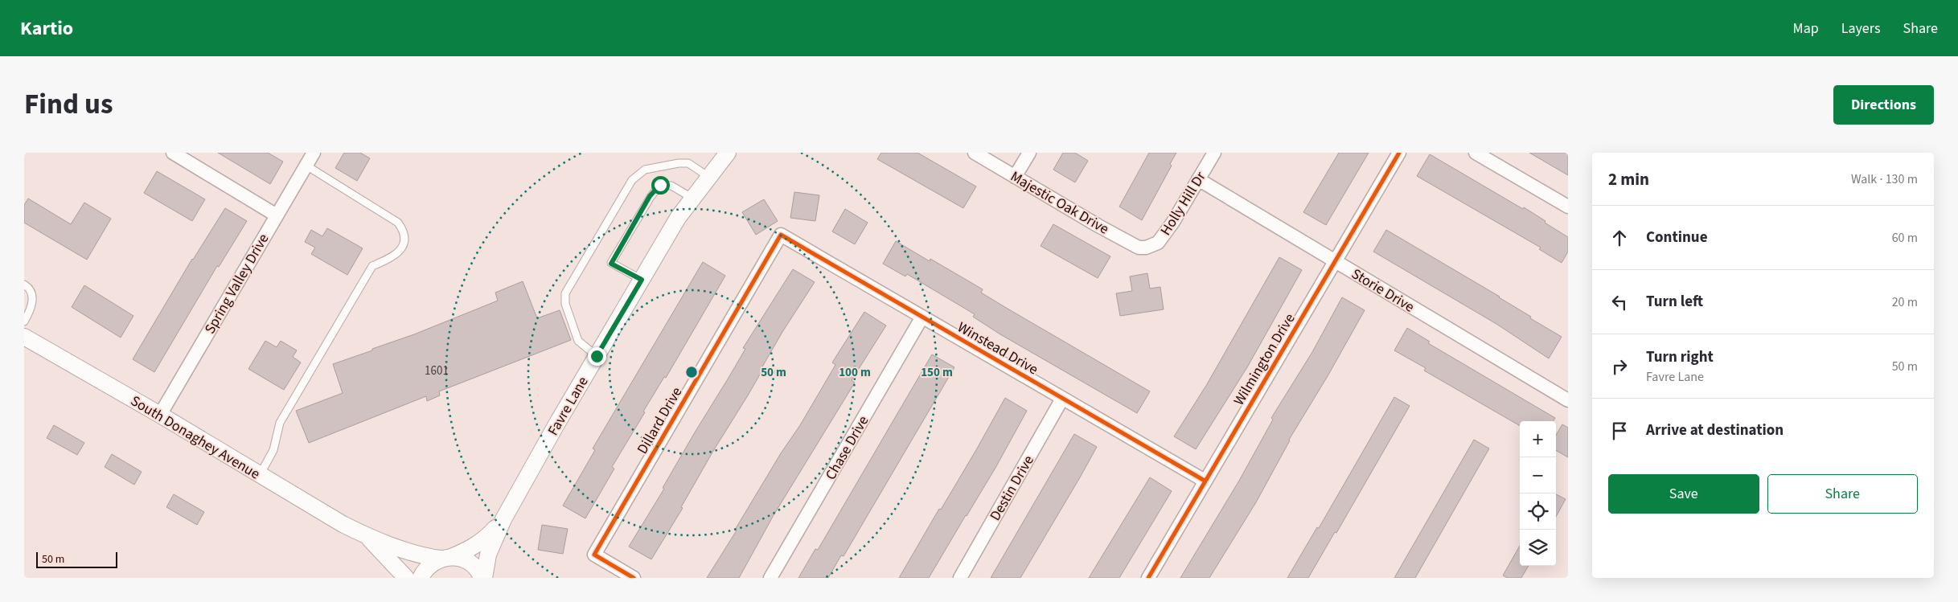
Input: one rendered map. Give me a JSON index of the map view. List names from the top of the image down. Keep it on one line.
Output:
{"streets":{"street":["Majestic Oak Drive","Holly Hill Dr","Spring Valley Drive","Storie Drive","Winstead Drive","Wilmington Drive","Favre Lane","Dillard Drive","South Donaghey Avenue","Chase Drive","Destin Drive"]},"crossings":[["Majestic Oak Drive","Holly Hill Dr"],["Holly Hill Dr","Storie Drive"],["Spring Valley Drive","South Donaghey Avenue"],["Storie Drive","Wilmington Drive"],["Winstead Drive","Wilmington Drive"],["Winstead Drive","Dillard Drive"],["Winstead Drive","Chase Drive"],["Winstead Drive","Destin Drive"],["Favre Lane","South Donaghey Avenue"]],"house_numbers":["1601"],"scale_bar":"50 m","page":{"header":"Kartio","nav":["Map","Layers","Share"],"title":"Find us","buttons":["Directions",["Save","Share"]],"heading":["2 min","Walk · 130 m"],"list":[["Continue","60 m"],["Turn left","20 m"],["Turn right","Favre Lane","50 m"],"Arrive at destination"],"map_buttons":["+","−"],"scale":"50 m"},"rings":["50 m","100 m","150 m"]}
